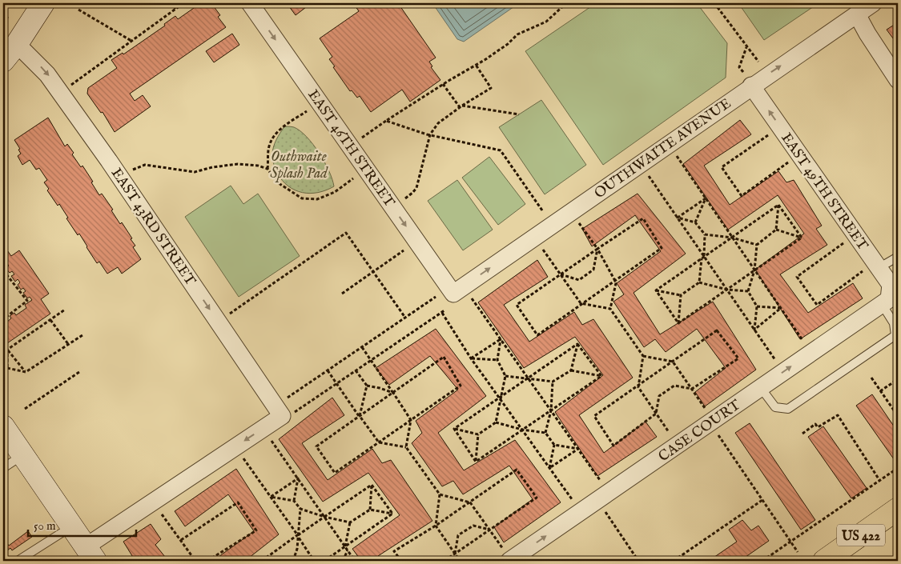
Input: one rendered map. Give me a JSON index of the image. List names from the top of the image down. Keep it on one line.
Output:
{"streets":{"main road":["US 422"],"street":["EAST 46TH STREET","OUTHWAITE AVENUE","EAST 49TH STREET","EAST 43RD STREET","CASE COURT"]},"crossings":[["EAST 46TH STREET","OUTHWAITE AVENUE"],["OUTHWAITE AVENUE","EAST 49TH STREET"],["EAST 49TH STREET","CASE COURT"]],"one_way":["EAST 46TH STREET","OUTHWAITE AVENUE","EAST 43RD STREET","CASE COURT"],"parks":["Outhwaite Splash Pad"],"scale_bar":"50 m"}
